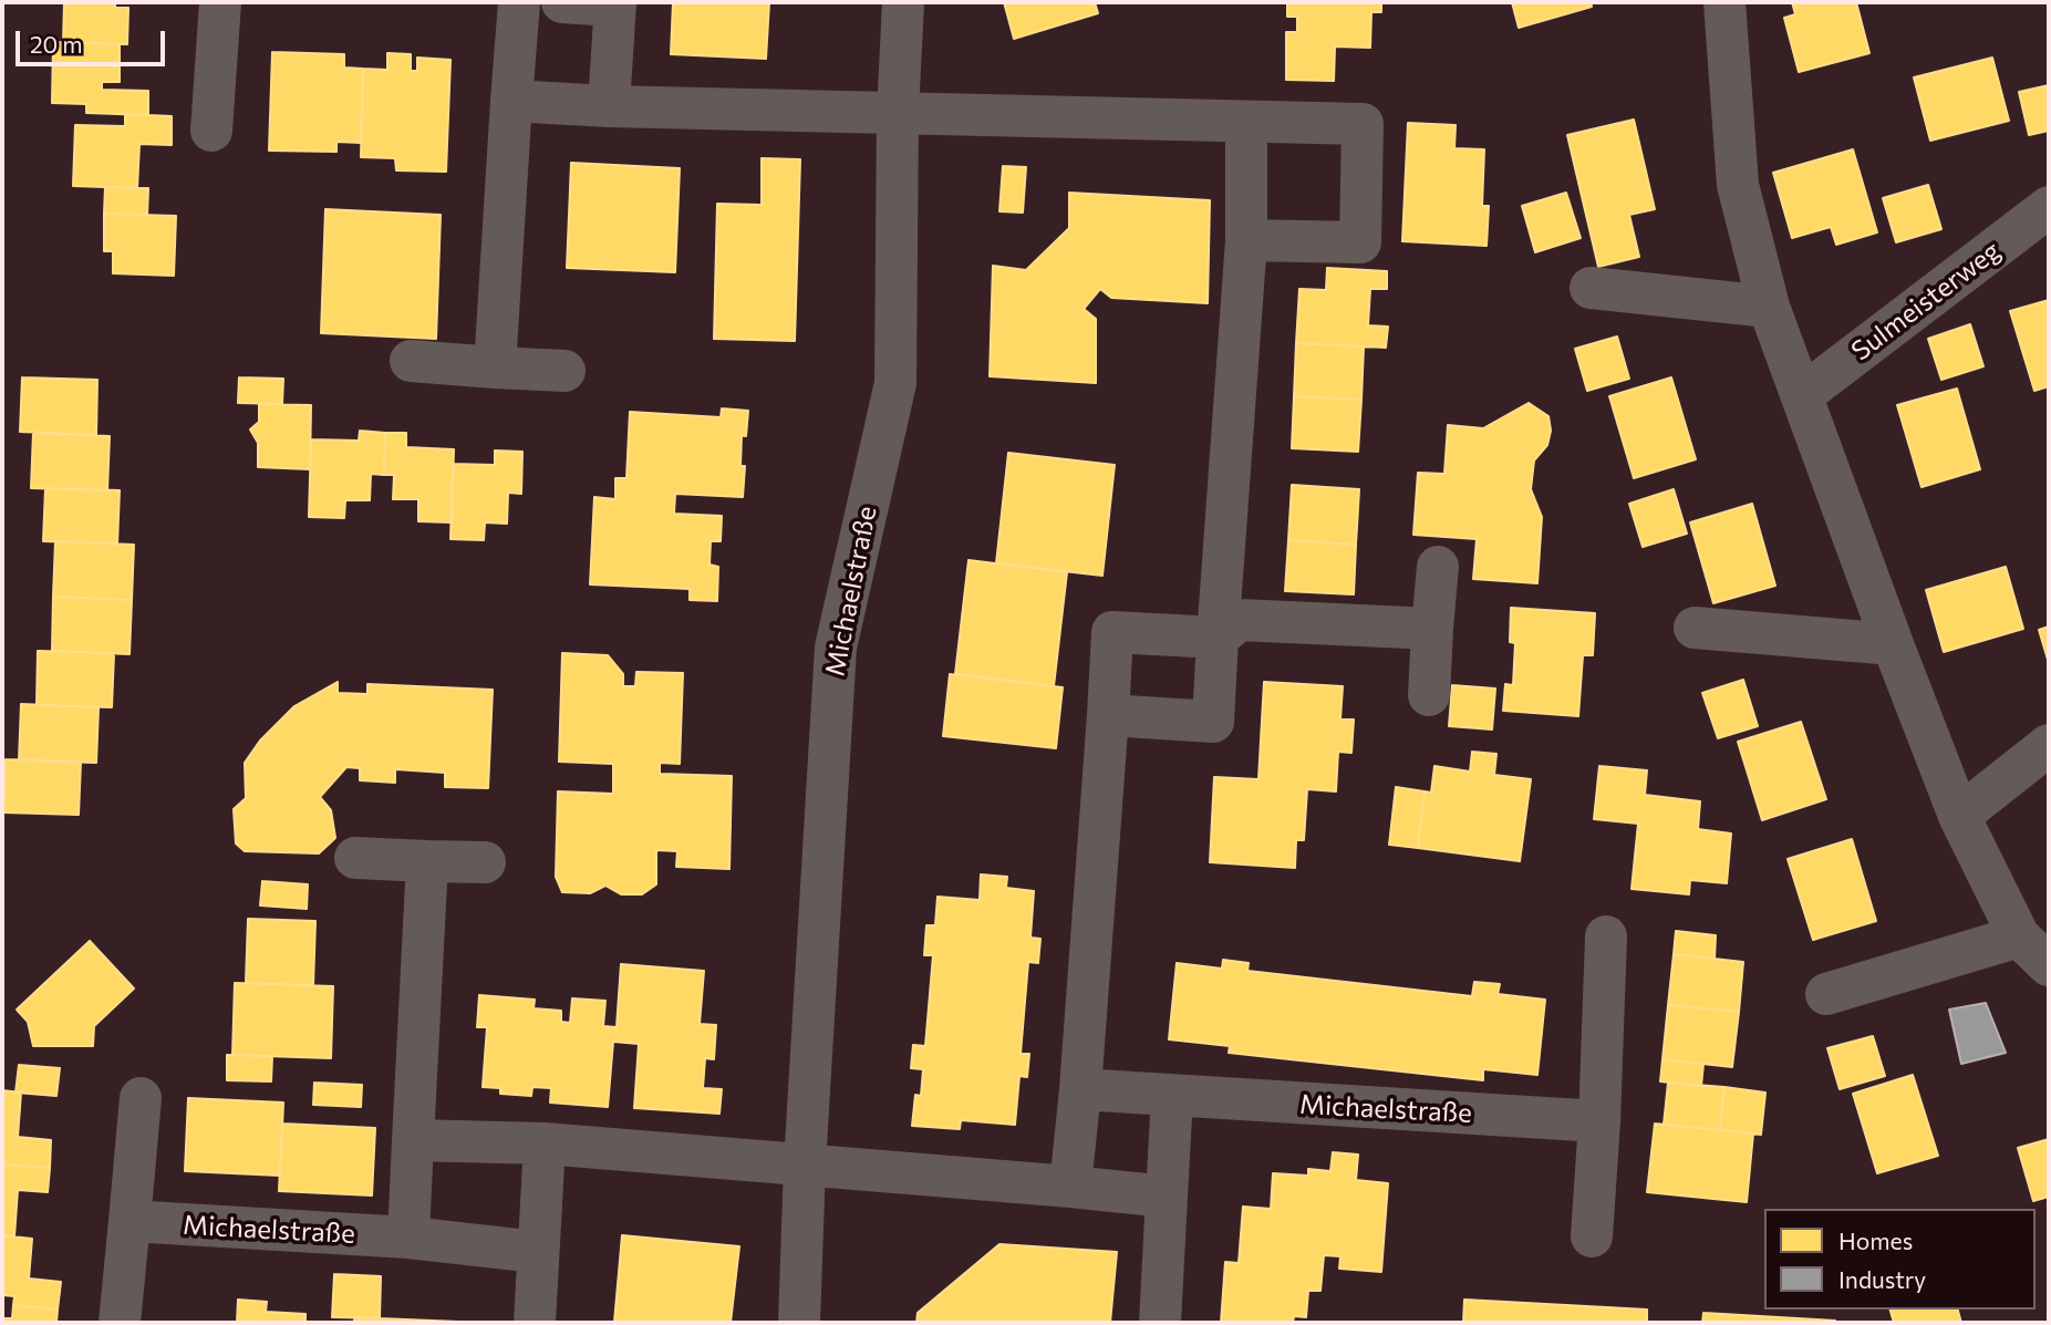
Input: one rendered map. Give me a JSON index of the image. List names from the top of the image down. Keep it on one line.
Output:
{"streets":{"street":["Sulmeisterweg","Michaelstraße"]},"legend":["Homes","Industry"],"scale_bar":"20 m"}
